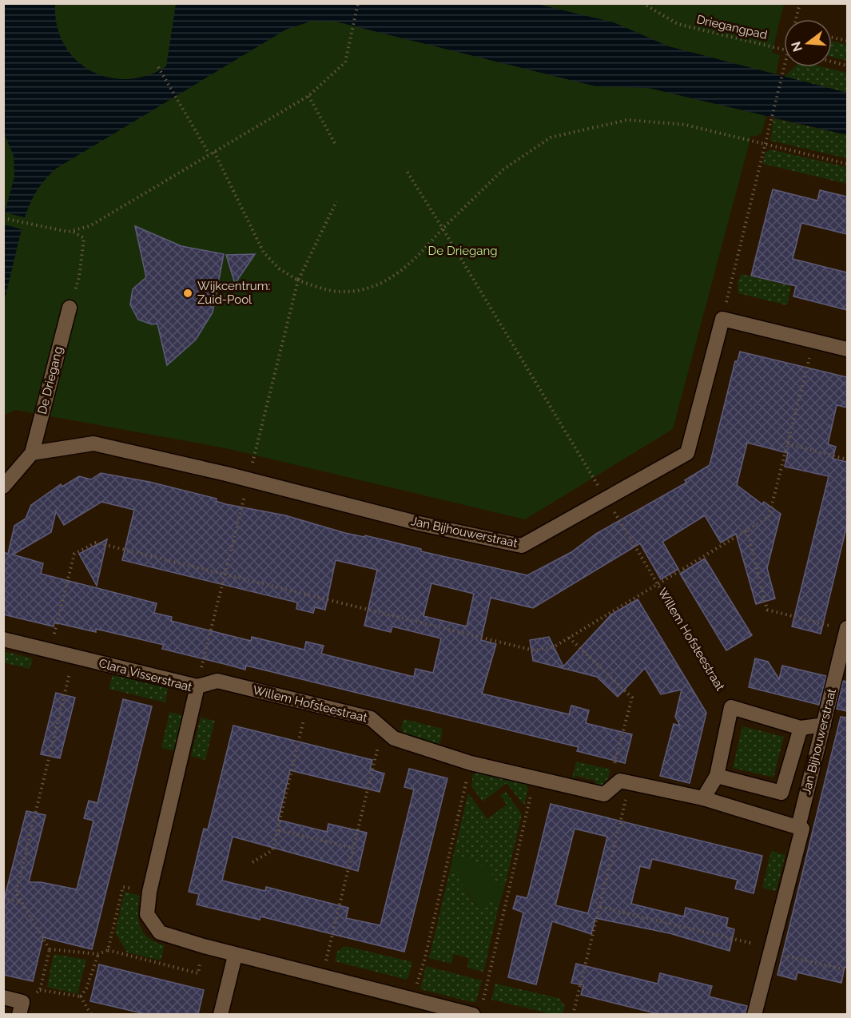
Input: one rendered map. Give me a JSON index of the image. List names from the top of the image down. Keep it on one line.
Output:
{"streets":{"street":["De Driegang","Jan Bijhouwerstraat","Willem Hofsteestraat","Clara Visserstraat"],"path":["Driegangpad"]},"crossings":[["De Driegang","Jan Bijhouwerstraat"],["Jan Bijhouwerstraat","Willem Hofsteestraat"],["Willem Hofsteestraat","Clara Visserstraat"]],"parks":["De Driegang"],"places":["Wijkcentrum: Zuid-Pool"],"north":"left"}
